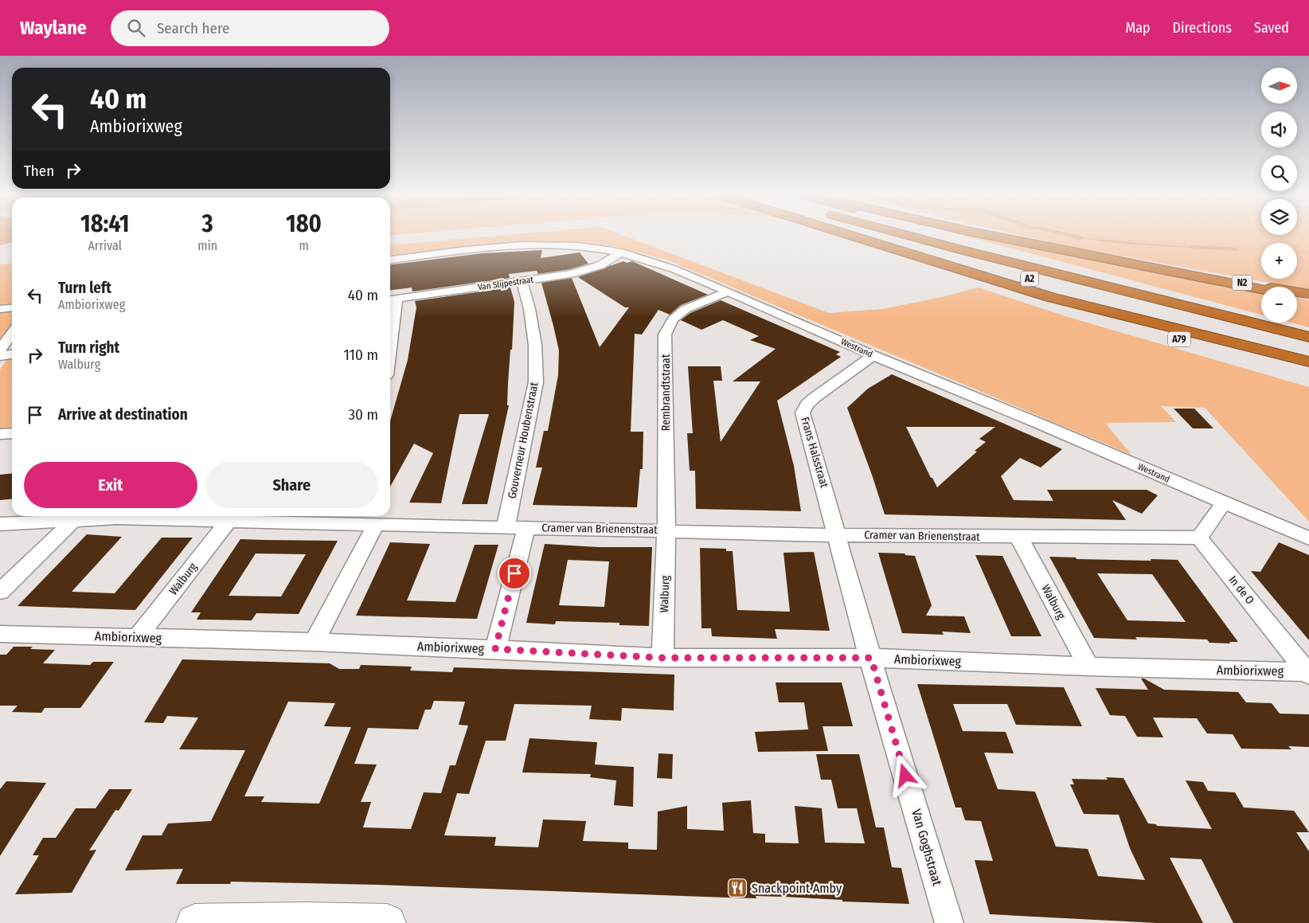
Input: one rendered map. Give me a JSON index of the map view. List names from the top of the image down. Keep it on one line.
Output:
{"streets":{"highway":["A2","N2","A79"],"street":["Van Slijpestraat","Westrand","Rembrandtstraat","Gouverneur Houbenstraat","Frans Halsstraat","Cramer van Brienenstraat","Walburg","In de O","Ambiorixweg","Van Goghstraat"]},"crossings":[["A2","A79"],["Van Slijpestraat","Westrand"],["Van Slijpestraat","Gouverneur Houbenstraat"],["Westrand","Rembrandtstraat"],["Westrand","Frans Halsstraat"],["Rembrandtstraat","Cramer van Brienenstraat"],["Rembrandtstraat","Walburg"],["Gouverneur Houbenstraat","Cramer van Brienenstraat"],["Frans Halsstraat","Cramer van Brienenstraat"],["Cramer van Brienenstraat","Walburg"],["Cramer van Brienenstraat","In de O"],["Walburg","Ambiorixweg"],["In de O","Ambiorixweg"],["Ambiorixweg","Van Goghstraat"]],"places":{"restaurant":["Snackpoint Amby"]},"north":"right","page":{"header":"Waylane","search":"Search here","nav":["Map","Directions","Saved"],"map_buttons":["+","−"],"turn":["40 m","Ambiorixweg"],"then":"Then","eta":["18:41","Arrival","3","min","180","m"],"list":[{"name":"Turn left","note":"Ambiorixweg","value":"40 m"},{"name":"Turn right","note":"Walburg","value":"110 m"},{"name":"Arrive at destination","value":"30 m"}],"buttons":["Exit","Share"]}}
